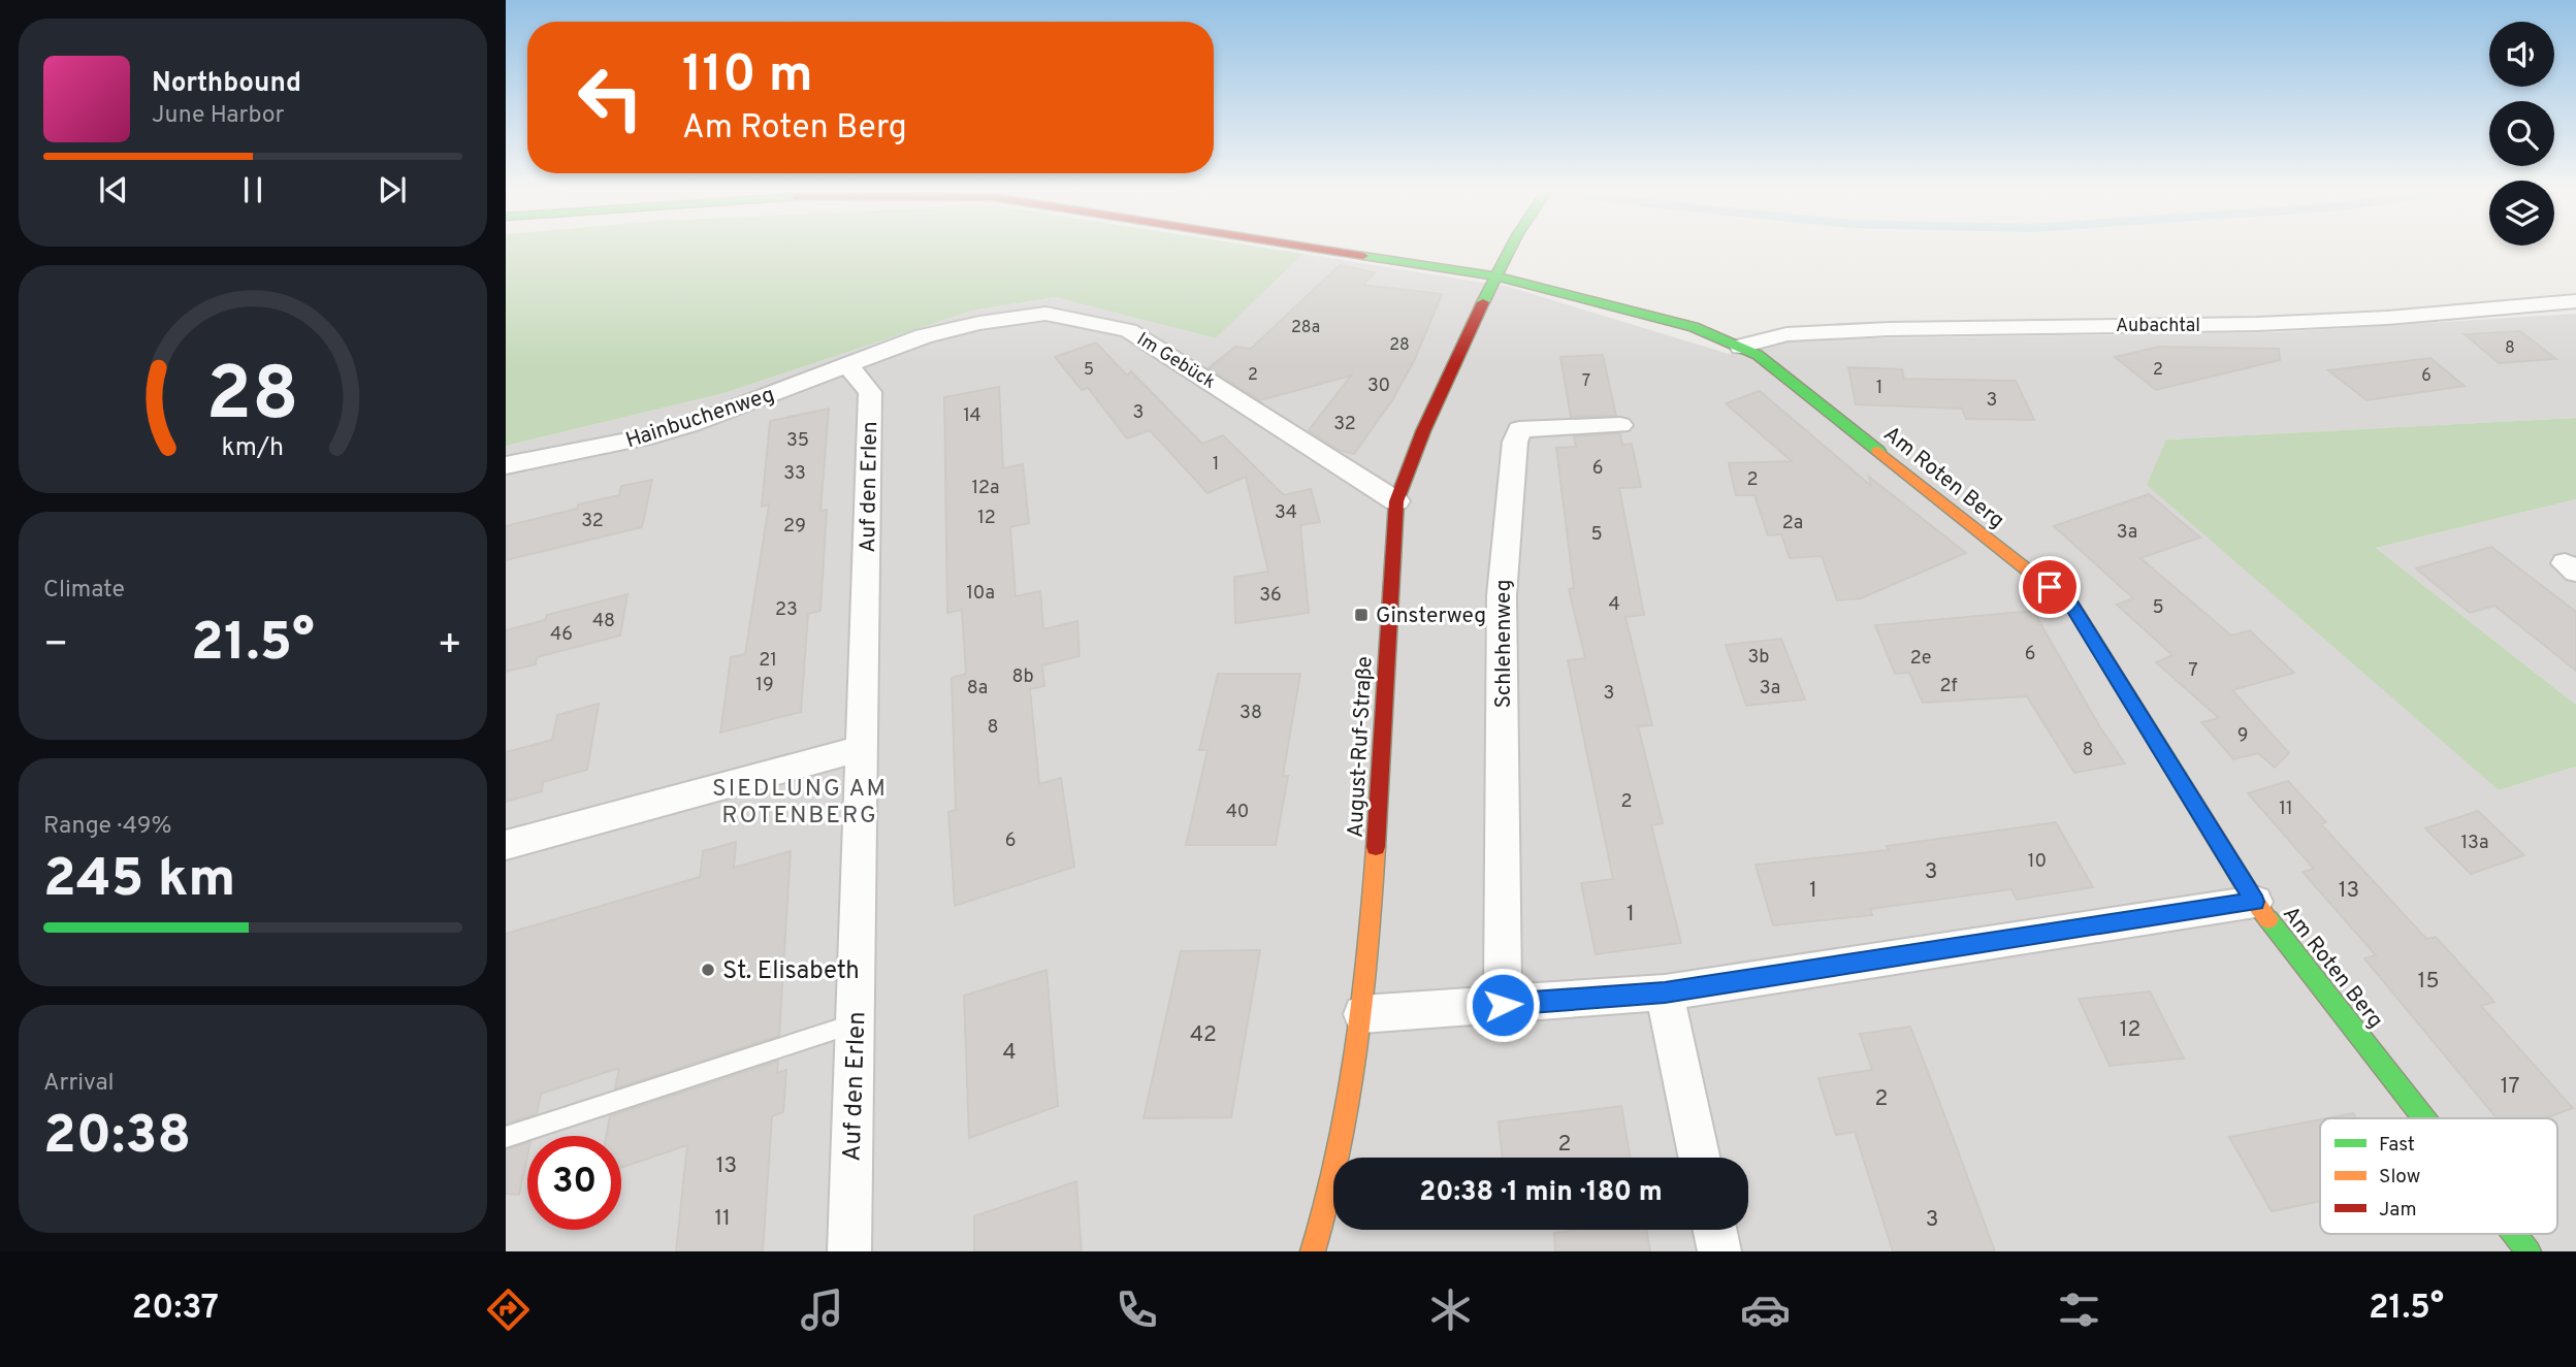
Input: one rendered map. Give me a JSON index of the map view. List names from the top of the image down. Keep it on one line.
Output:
{"streets":{"street":["Aubachtal","Im Gebück","Hainbuchenweg","Am Roten Berg","Auf den Erlen","Schlehenweg","August-Ruf-Straße"]},"crossings":[["Aubachtal","Am Roten Berg"],["Im Gebück","Hainbuchenweg"],["Im Gebück","Auf den Erlen"],["Im Gebück","August-Ruf-Straße"],["Hainbuchenweg","Auf den Erlen"],["Am Roten Berg","August-Ruf-Straße"]],"districts":["SIEDLUNG AM ROTENBERG"],"places":{"transit":["Ginsterweg"],"other":["St. Elisabeth"]},"house_numbers":["28a","28","8","5","2","2","6","7","30","1","3","3","14","32","35","1","6","33","2","12a","34","12","32","2a","29","3a","5","10a","36","4","5","23","48","46","6","3b","2e","21","7","8b","19","2f","8a","3a","3","38","8","9","8","2","11","40","6","13a","10","3","1","13","1","15","12","42","4","17","2","2","13","11","3"],"legend":["Fast","Slow","Jam"],"page":{"turn":["110 m","Am Roten Berg"],"song":["Northbound","June Harbor"],"tile":["Climate",["Range · 49%","245 km"],["Arrival","20:38"]],"heat":["−","21.5°","+"],"limit":"30","trip":"20:38 · 1 min · 180 m","tabs":["20:37","21.5°"],"gauge":["28","km/h"]}}
